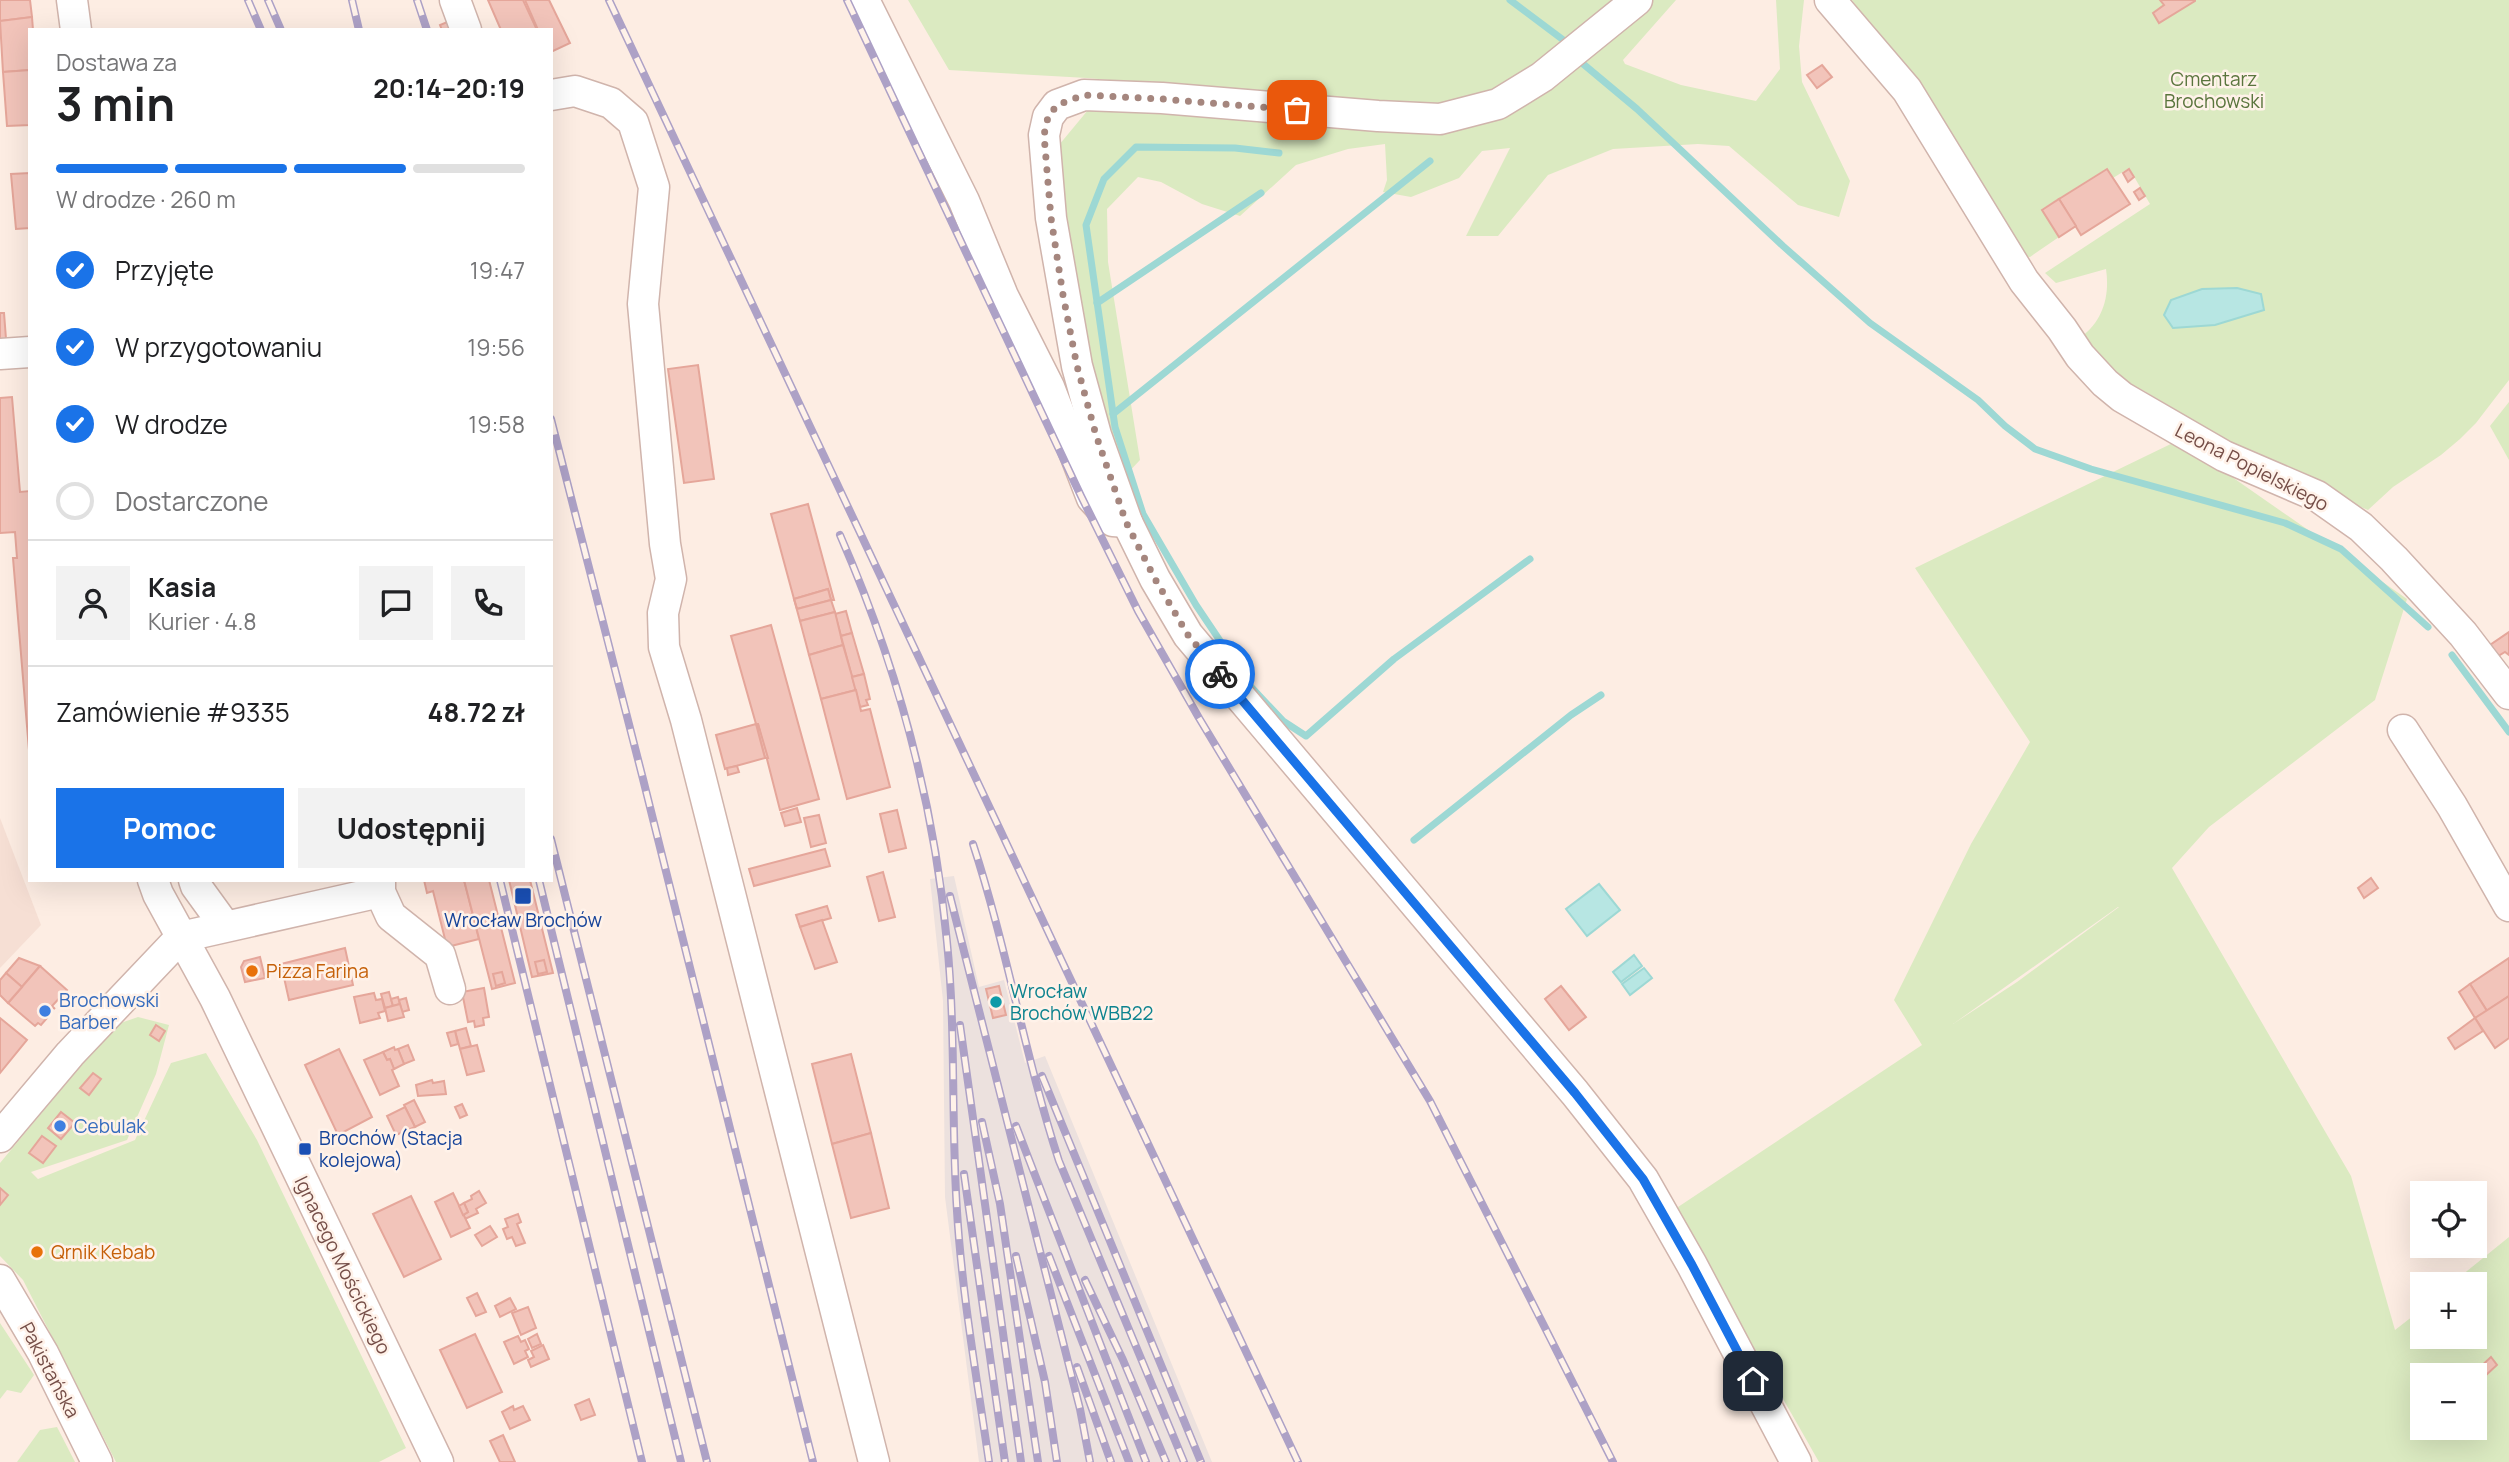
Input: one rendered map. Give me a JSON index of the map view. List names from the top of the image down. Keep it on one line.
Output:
{"streets":{"street":["Leona Popielskiego","Ignacego Mościckiego","Pakistańska"]},"parks":["Cmentarz Brochowski"],"places":{"transit":["Wrocław Brochów","Brochów (Stacja kolejowa)"],"other":["Pizza Farina","Wrocław Brochów WBB22","Brochowski Barber","Cebulak","Qrnik Kebab"]},"page":{"heading":["3 min","Dostawa za","20:14–20:19"],"panel":["Kasia","Kurier · 4.8","Zamówienie #9335","48.72 zł"],"bar":"W drodze · 260 m","list":[["Przyjęte","19:47"],["W przygotowaniu","19:56"],["W drodze","19:58"],"Dostarczone"],"buttons":["Pomoc","Udostępnij"],"map_buttons":["+","−"]}}
